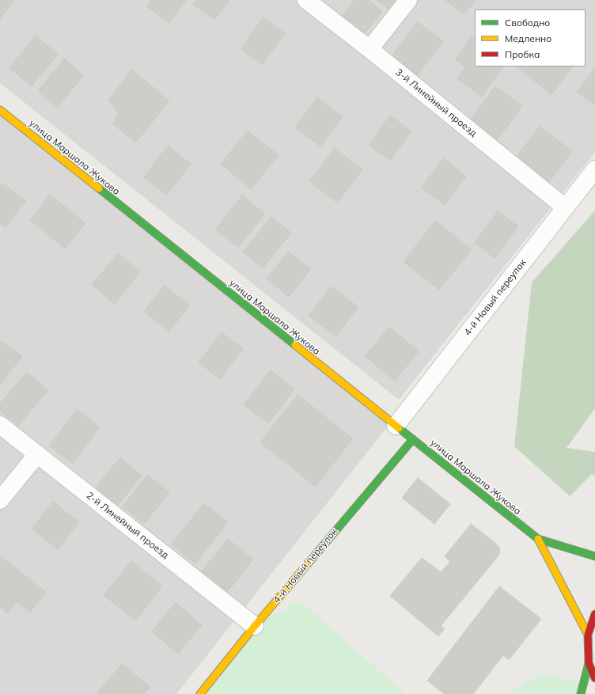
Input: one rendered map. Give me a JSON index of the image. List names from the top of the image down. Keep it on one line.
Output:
{"streets":{"main road":["улица Маршала Жукова","4-й Новый переулок"],"street":["3-й Линейный проезд","2-й Линейный проезд"]},"crossings":[["3-й Линейный проезд","4-й Новый переулок"],["улица Маршала Жукова","4-й Новый переулок"],["4-й Новый переулок","2-й Линейный проезд"]],"legend":["Свободно","Медленно","Пробка"]}
